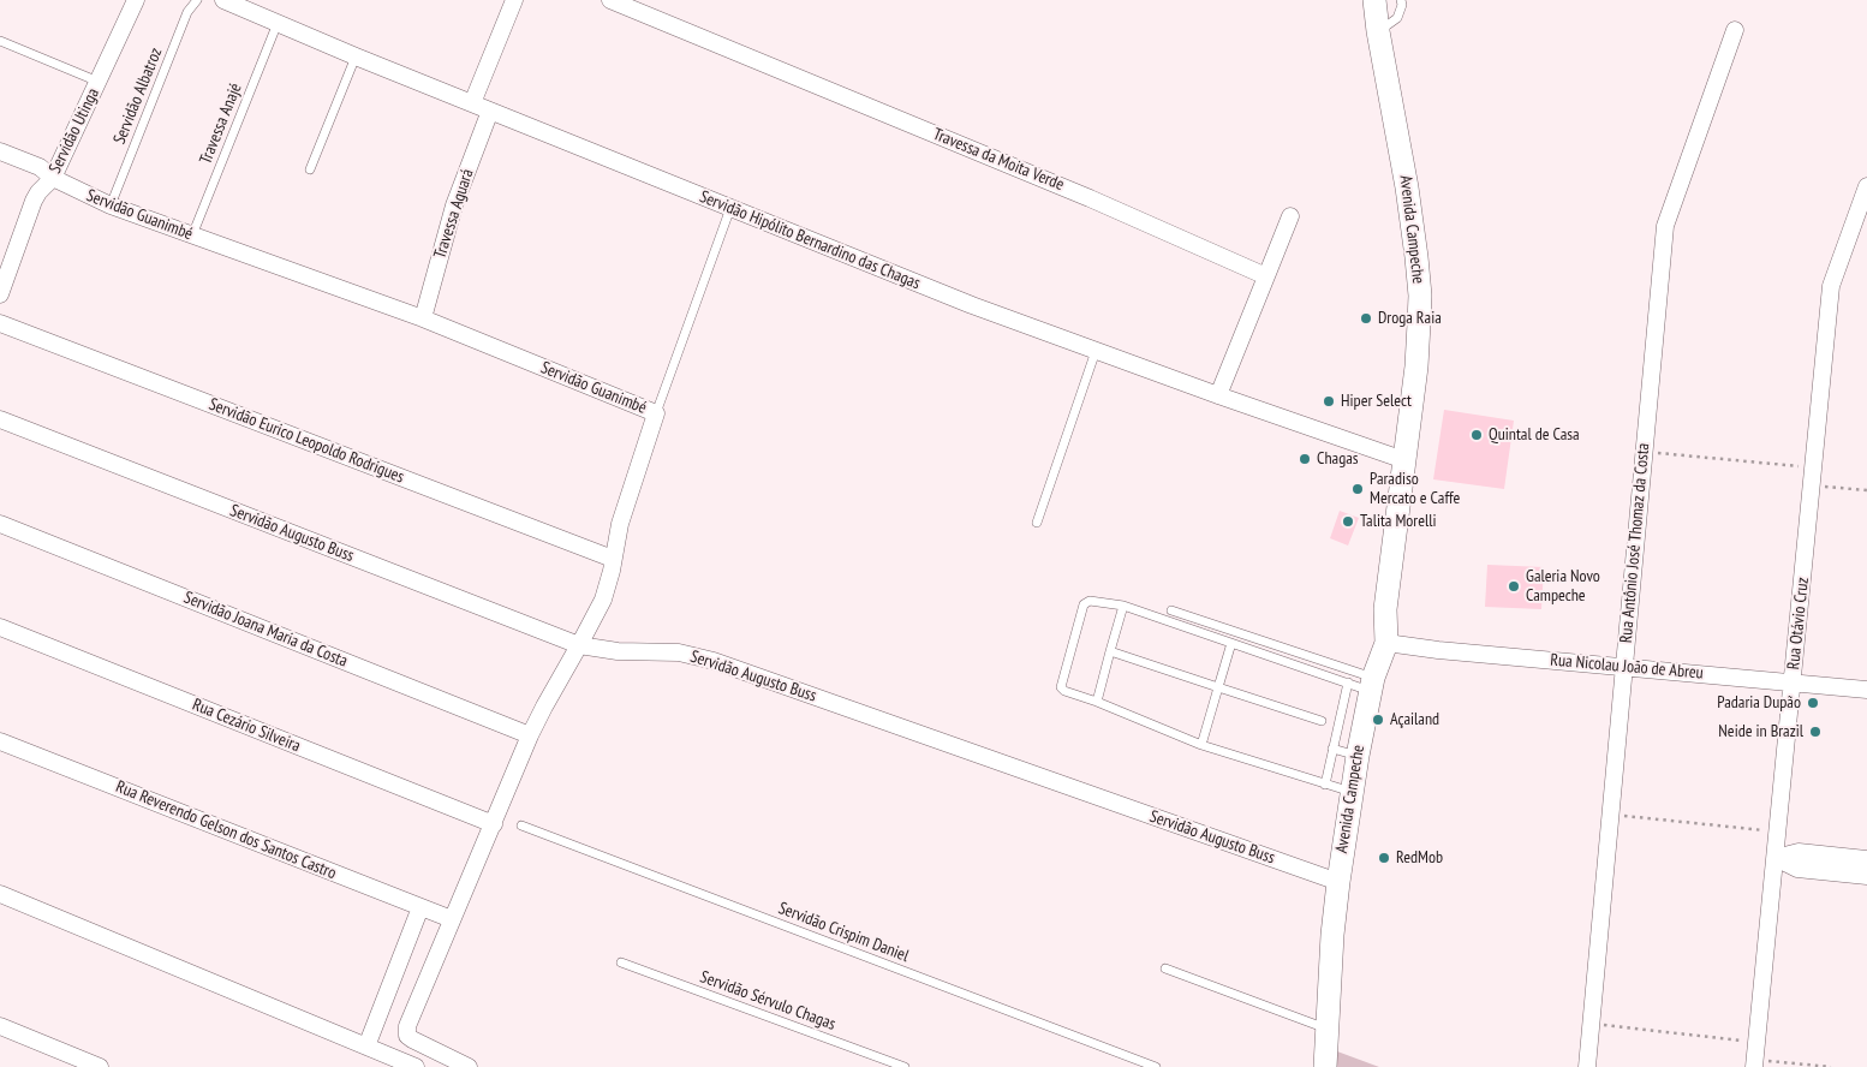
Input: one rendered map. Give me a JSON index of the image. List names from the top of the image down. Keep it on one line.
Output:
{"streets":{"main road":["Avenida Campeche"],"street":["Servidão Utinga","Travessa da Moita Verde","Travessa Aguará","Servidão Guanimbé","Servidão Hipólito Bernardino das Chagas","Servidão Eurico Leopoldo Rodrigues","Servidão Augusto Buss","Rua Antônio José Thomaz da Costa","Rua Otávio Cruz","Servidão Joana Maria da Costa","Rua Nicolau João de Abreu","Rua Cezário Silveira","Rua Reverendo Gelson dos Santos Castro"],"lane":["Servidão Albatroz","Travessa Anajé","Servidão Crispim Daniel","Servidão Sérvulo Chagas"]},"crossings":[["Servidão Albatroz","Servidão Guanimbé"],["Travessa Anajé","Servidão Guanimbé"],["Travessa Anajé","Servidão Hipólito Bernardino das Chagas"],["Servidão Utinga","Servidão Guanimbé"],["Travessa Aguará","Servidão Guanimbé"],["Travessa Aguará","Servidão Hipólito Bernardino das Chagas"],["Servidão Guanimbé","Servidão Eurico Leopoldo Rodrigues"],["Servidão Guanimbé","Servidão Augusto Buss"],["Servidão Guanimbé","Servidão Joana Maria da Costa"],["Servidão Guanimbé","Rua Cezário Silveira"],["Servidão Guanimbé","Rua Reverendo Gelson dos Santos Castro"],["Avenida Campeche","Servidão Hipólito Bernardino das Chagas"],["Avenida Campeche","Servidão Augusto Buss"],["Avenida Campeche","Rua Nicolau João de Abreu"],["Rua Antônio José Thomaz da Costa","Rua Nicolau João de Abreu"],["Rua Otávio Cruz","Rua Nicolau João de Abreu"]],"places":["Droga Raia","Hiper Select","Quintal de Casa","Chagas","Paradiso Mercato e Caffe","Talita Morelli","Galeria Novo Campeche","Padaria Dupão","Açailand","Neide in Brazil","RedMob"]}
